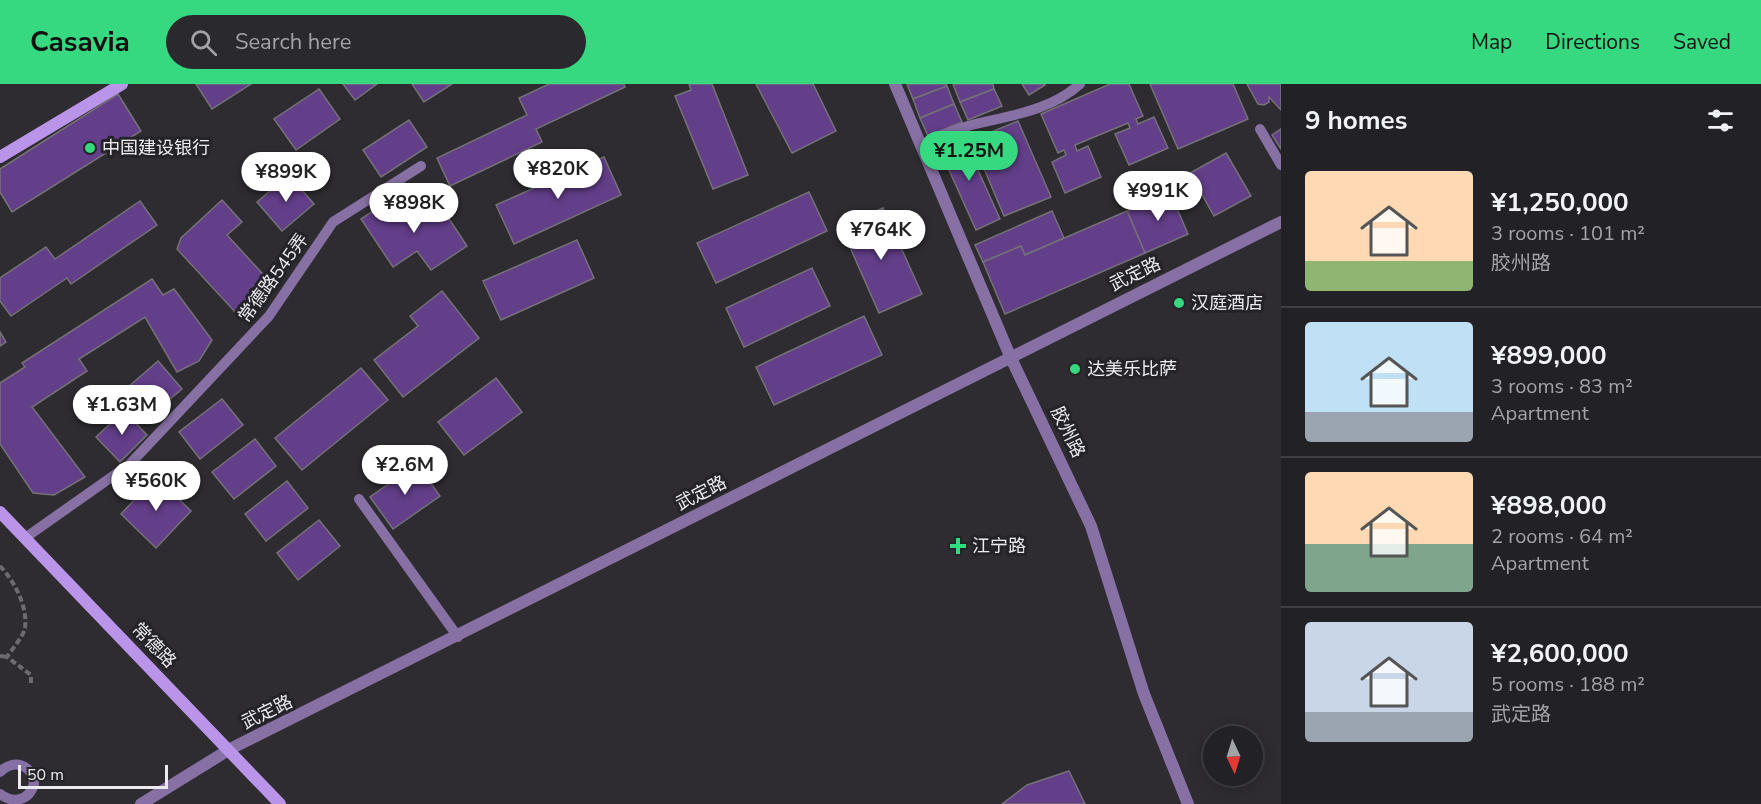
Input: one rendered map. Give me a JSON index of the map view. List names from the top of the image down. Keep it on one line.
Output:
{"streets":{"main road":["常德路"],"street":["武定路","胶州路"],"lane":["常德路545弄"]},"crossings":[["武定路","胶州路"],["武定路","常德路"],["常德路545弄","常德路"]],"places":{"other":["中国建设银行","汉庭酒店","达美乐比萨"],"health":["江宁路"]},"scale_bar":"50 m","north":"bottom","page":{"header":"Casavia","search":"Search here","nav":["Map","Directions","Saved"],"heading":"9 homes","price":["¥1.25M","¥820K","¥899K","¥991K","¥898K","¥764K","¥1.63M","¥2.6M","¥560K"],"list":[{"name":"¥1,250,000","note":"3 rooms · 101 m² · 胶州路"},{"name":"¥899,000","note":"3 rooms · 83 m² · Apartment"},{"name":"¥898,000","note":"2 rooms · 64 m² · Apartment"},{"name":"¥2,600,000","note":"5 rooms · 188 m² · 武定路"}],"scale":"50 m"}}
